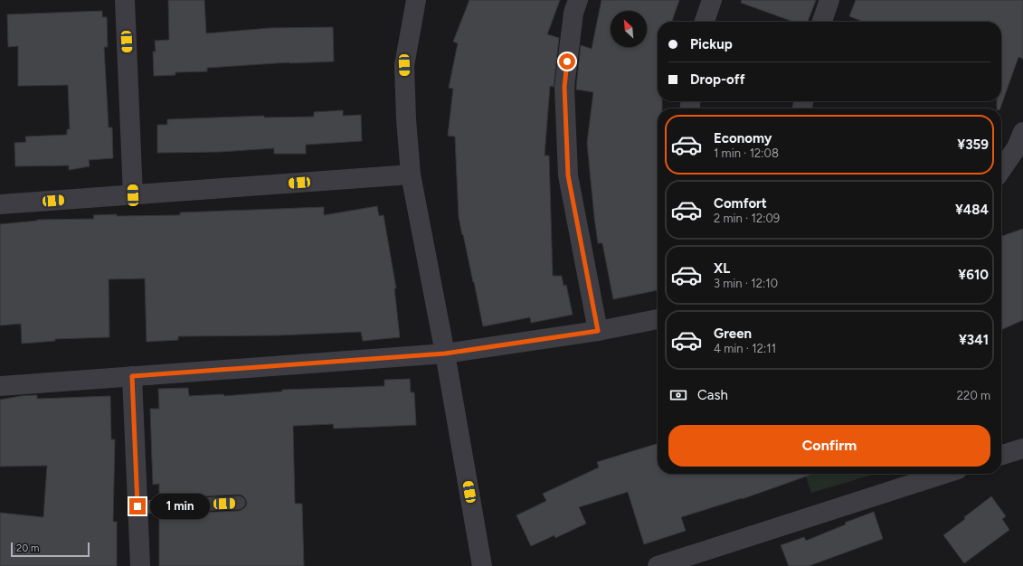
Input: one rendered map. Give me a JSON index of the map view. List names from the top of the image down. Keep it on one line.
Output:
{"scale_bar":"20 m","north":"top left","page":{"banner":["Pickup","Drop-off"],"list":[{"name":"Economy","note":"1 min · 12:08","value":"¥359"},{"name":"Comfort","note":"2 min · 12:09","value":"¥484"},{"name":"XL","note":"3 min · 12:10","value":"¥610"},{"name":"Green","note":"4 min · 12:11","value":"¥341"}],"pay":["Cash","220 m"],"buttons":"Confirm","bubble":"1 min","scale":"20 m"}}
